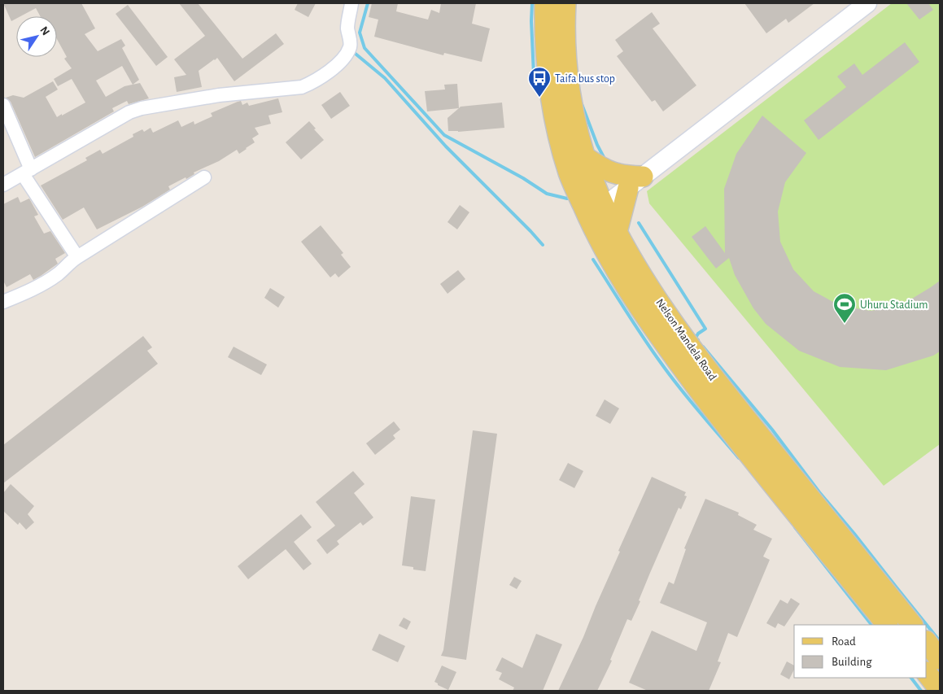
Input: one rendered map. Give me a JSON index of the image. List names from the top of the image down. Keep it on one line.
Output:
{"streets":{"main road":["Nelson Mandela Road"]},"places":{"bus stop":["Taifa bus stop"],"sports":["Uhuru Stadium"]},"legend":["Road","Building"],"north":"top right"}
